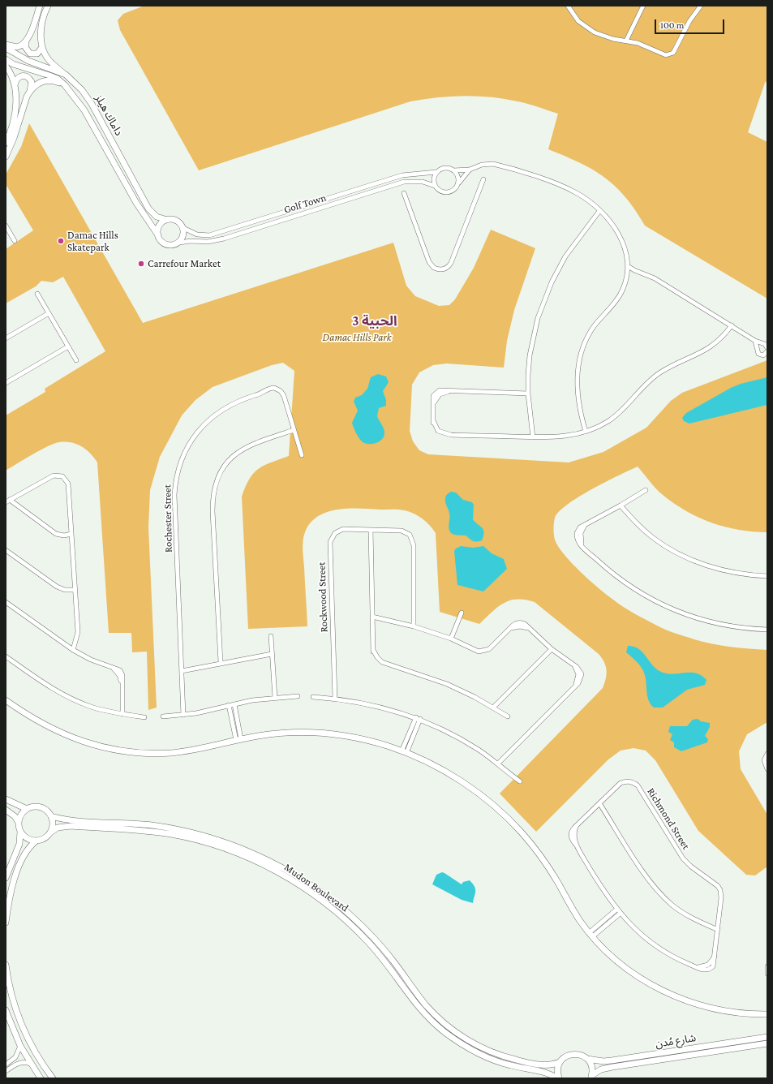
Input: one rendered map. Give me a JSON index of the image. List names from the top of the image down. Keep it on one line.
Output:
{"streets":{"street":["داماك هيلز","Golf Town","Rochester Street","Rockwood Street","Richmond Street","Mudon Boulevard","شارع مُدن"]},"crossings":[["داماك هيلز","Golf Town"],["Mudon Boulevard","شارع مُدن"]],"districts":["الحبية 3"],"parks":["Damac Hills Park"],"places":["Damac Hills Skatepark","Carrefour Market"],"scale_bar":"100 m"}
